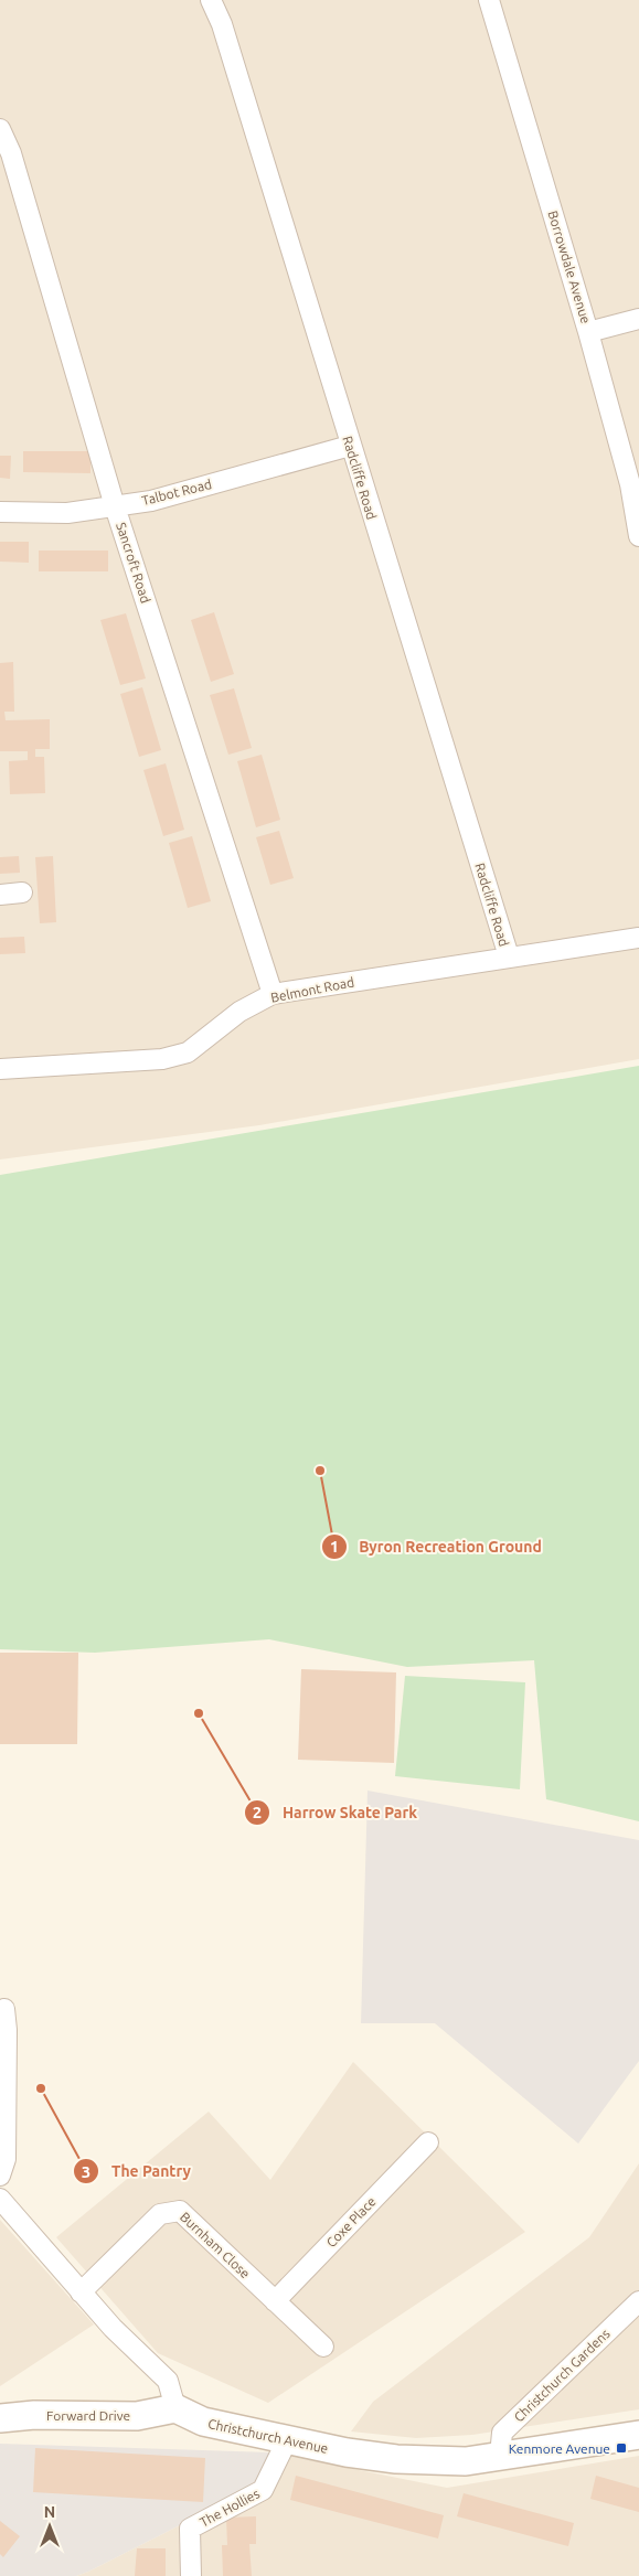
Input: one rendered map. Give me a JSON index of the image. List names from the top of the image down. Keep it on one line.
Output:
{"streets":{"street":["Borrowdale Avenue","Radcliffe Road","Talbot Road","Sancroft Road","Belmont Road","Coxe Place","Burnham Close","Christchurch Gardens","Forward Drive","Christchurch Avenue","The Hollies"]},"crossings":[["Radcliffe Road","Talbot Road"],["Radcliffe Road","Belmont Road"],["Talbot Road","Sancroft Road"],["Sancroft Road","Belmont Road"],["Coxe Place","Burnham Close"],["Christchurch Gardens","Christchurch Avenue"],["Forward Drive","Christchurch Avenue"],["Christchurch Avenue","The Hollies"]],"places":{"other":["Byron Recreation Ground","Harrow Skate Park","The Pantry"],"transit":["Kenmore Avenue"]},"north":"top"}
